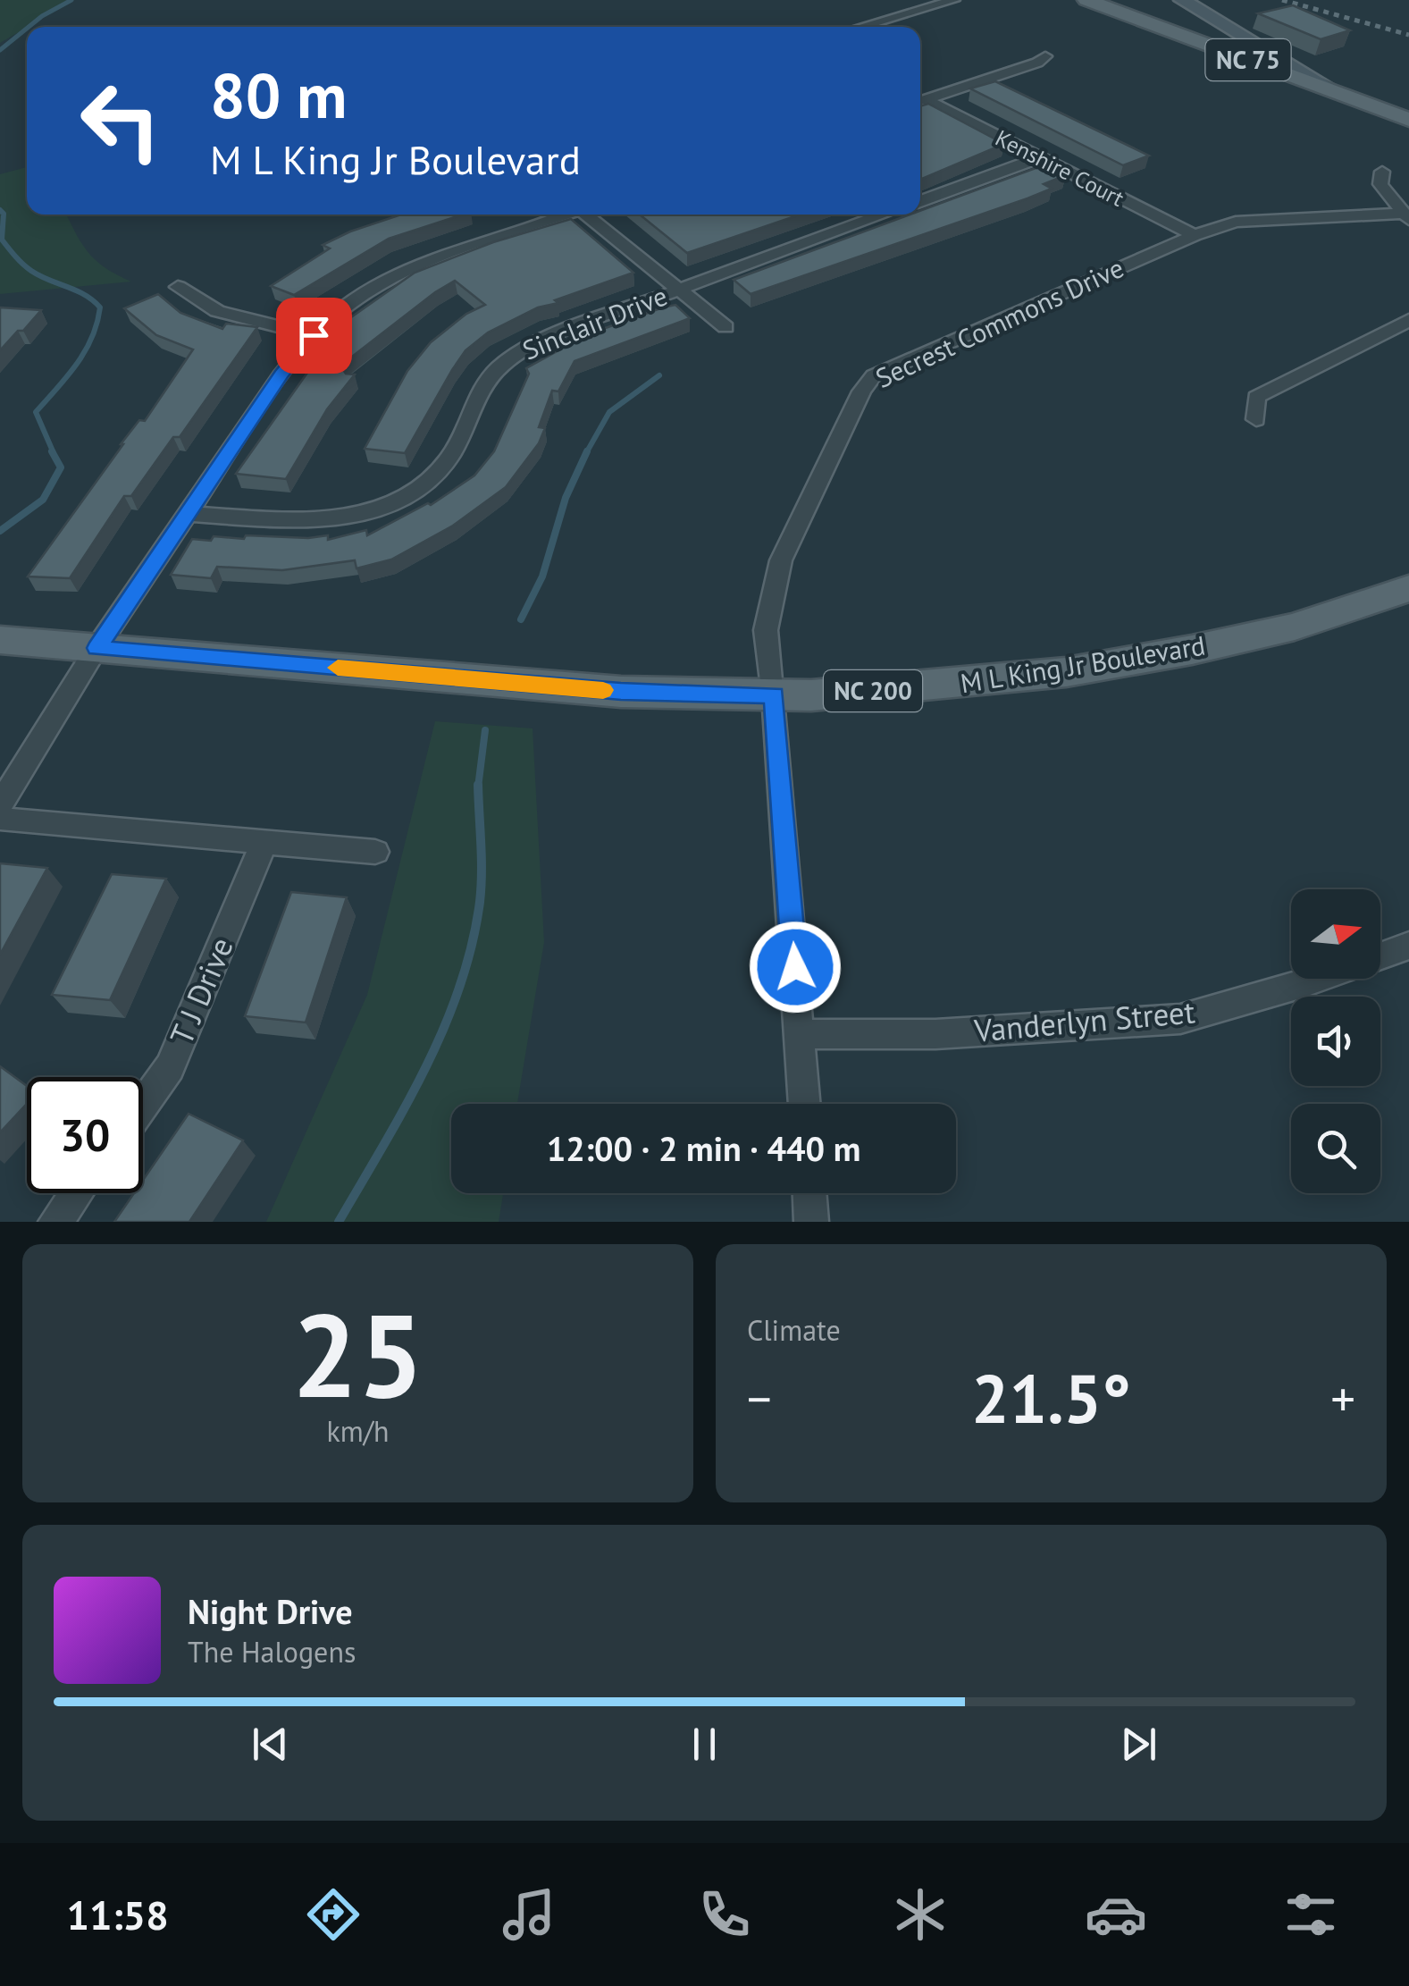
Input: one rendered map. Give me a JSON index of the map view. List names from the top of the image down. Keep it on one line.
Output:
{"streets":{"main road":["NC 75","M L King Jr Boulevard","NC 200"],"street":["Kenshire Court","Sinclair Drive","Secrest Commons Drive","T J Drive","Vanderlyn Street"]},"crossings":[["Kenshire Court","Secrest Commons Drive"],["Secrest Commons Drive","M L King Jr Boulevard"],["Secrest Commons Drive","Vanderlyn Street"]],"north":"right","page":{"turn":["80 m","M L King Jr Boulevard"],"limit":"30","trip":"12:00 · 2 min · 440 m","tile":[["25","km/h"],"Climate"],"heat":["−","21.5°","+"],"song":["Night Drive","The Halogens"],"tabs":"11:58"}}
